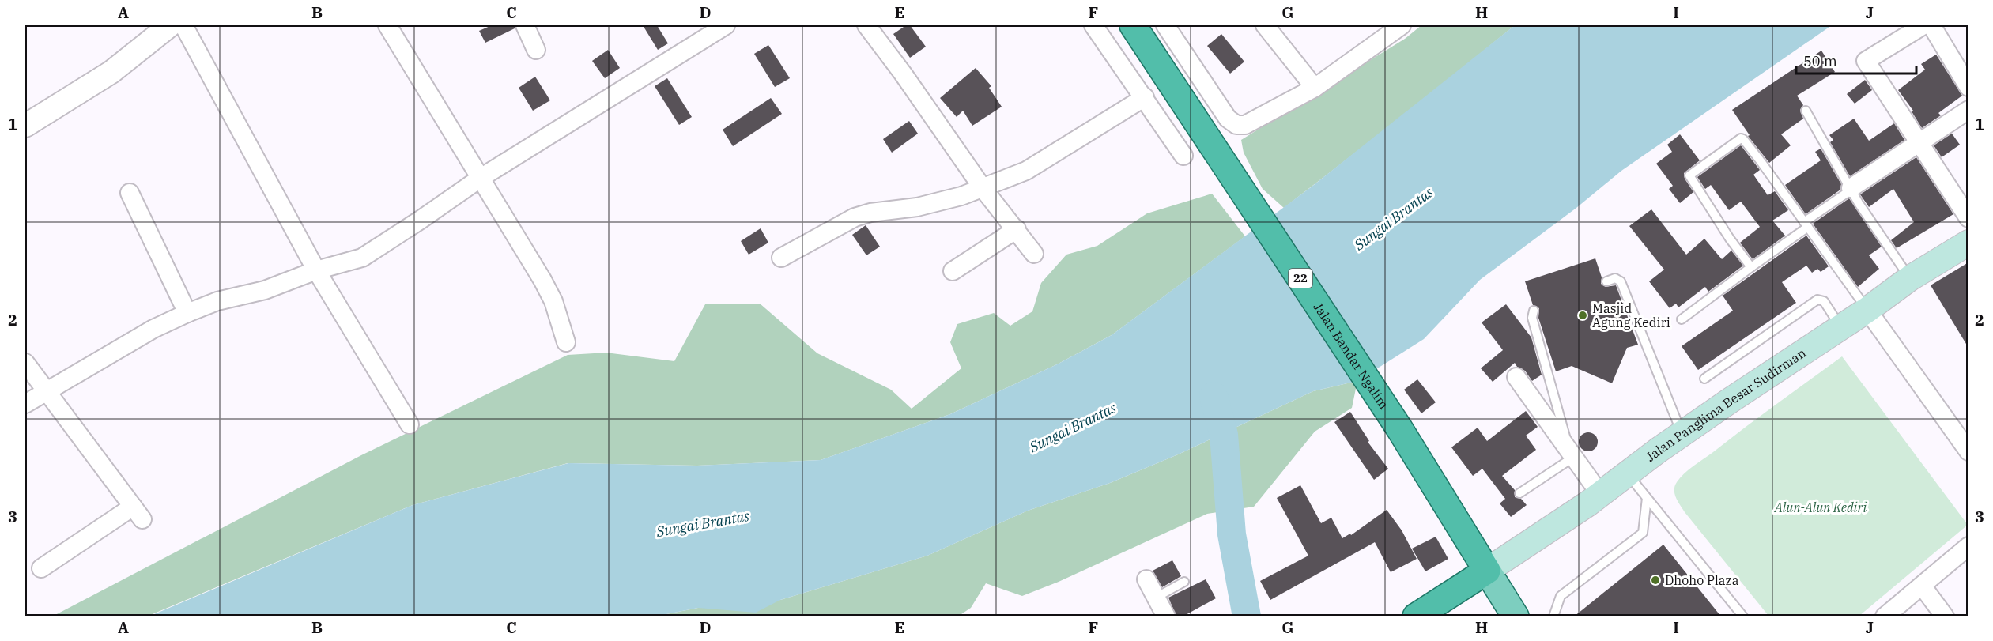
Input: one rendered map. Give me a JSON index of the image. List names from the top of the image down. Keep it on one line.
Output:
{"streets":{"highway":["22","Jalan Bandar Ngalim"],"main road":["Jalan Panglima Besar Sudirman"]},"crossings":[["Jalan Bandar Ngalim","Jalan Panglima Besar Sudirman"]],"water":["Sungai Brantas"],"parks":["Alun-Alun Kediri"],"places":["Masjid Agung Kediri","Dhoho Plaza"],"scale_bar":"50 m","grid":{"columns":["A","B","C","D","E","F","G","H","I","J"],"rows":["1","2","3"]}}
